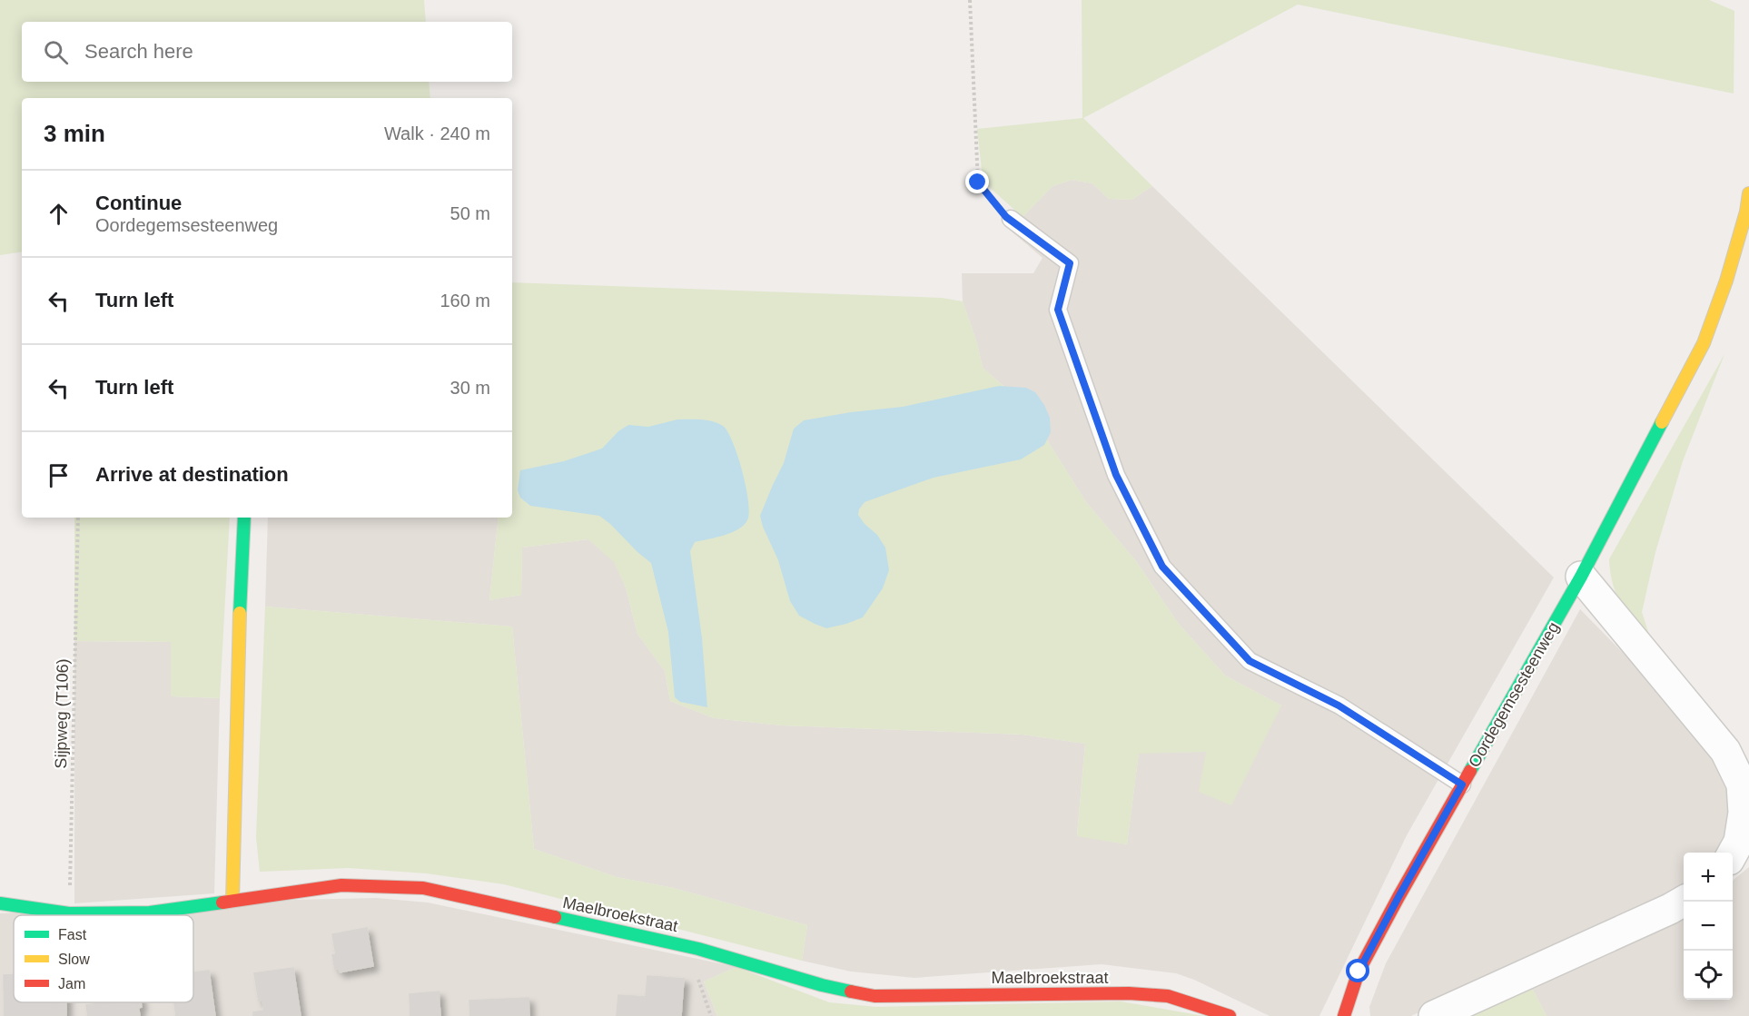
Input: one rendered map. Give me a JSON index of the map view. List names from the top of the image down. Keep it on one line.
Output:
{"streets":{"street":["Oordegemsesteenweg","Maelbroekstraat"],"path":["Sijpweg (T106)"]},"crossings":[["Sijpweg (T106)","Maelbroekstraat"]],"legend":["Fast","Slow","Jam"],"page":{"search":"Search here","heading":["3 min","Walk · 240 m"],"list":[["Continue","Oordegemsesteenweg","50 m"],["Turn left","160 m"],["Turn left","30 m"],"Arrive at destination"],"map_buttons":["+","−"]}}
